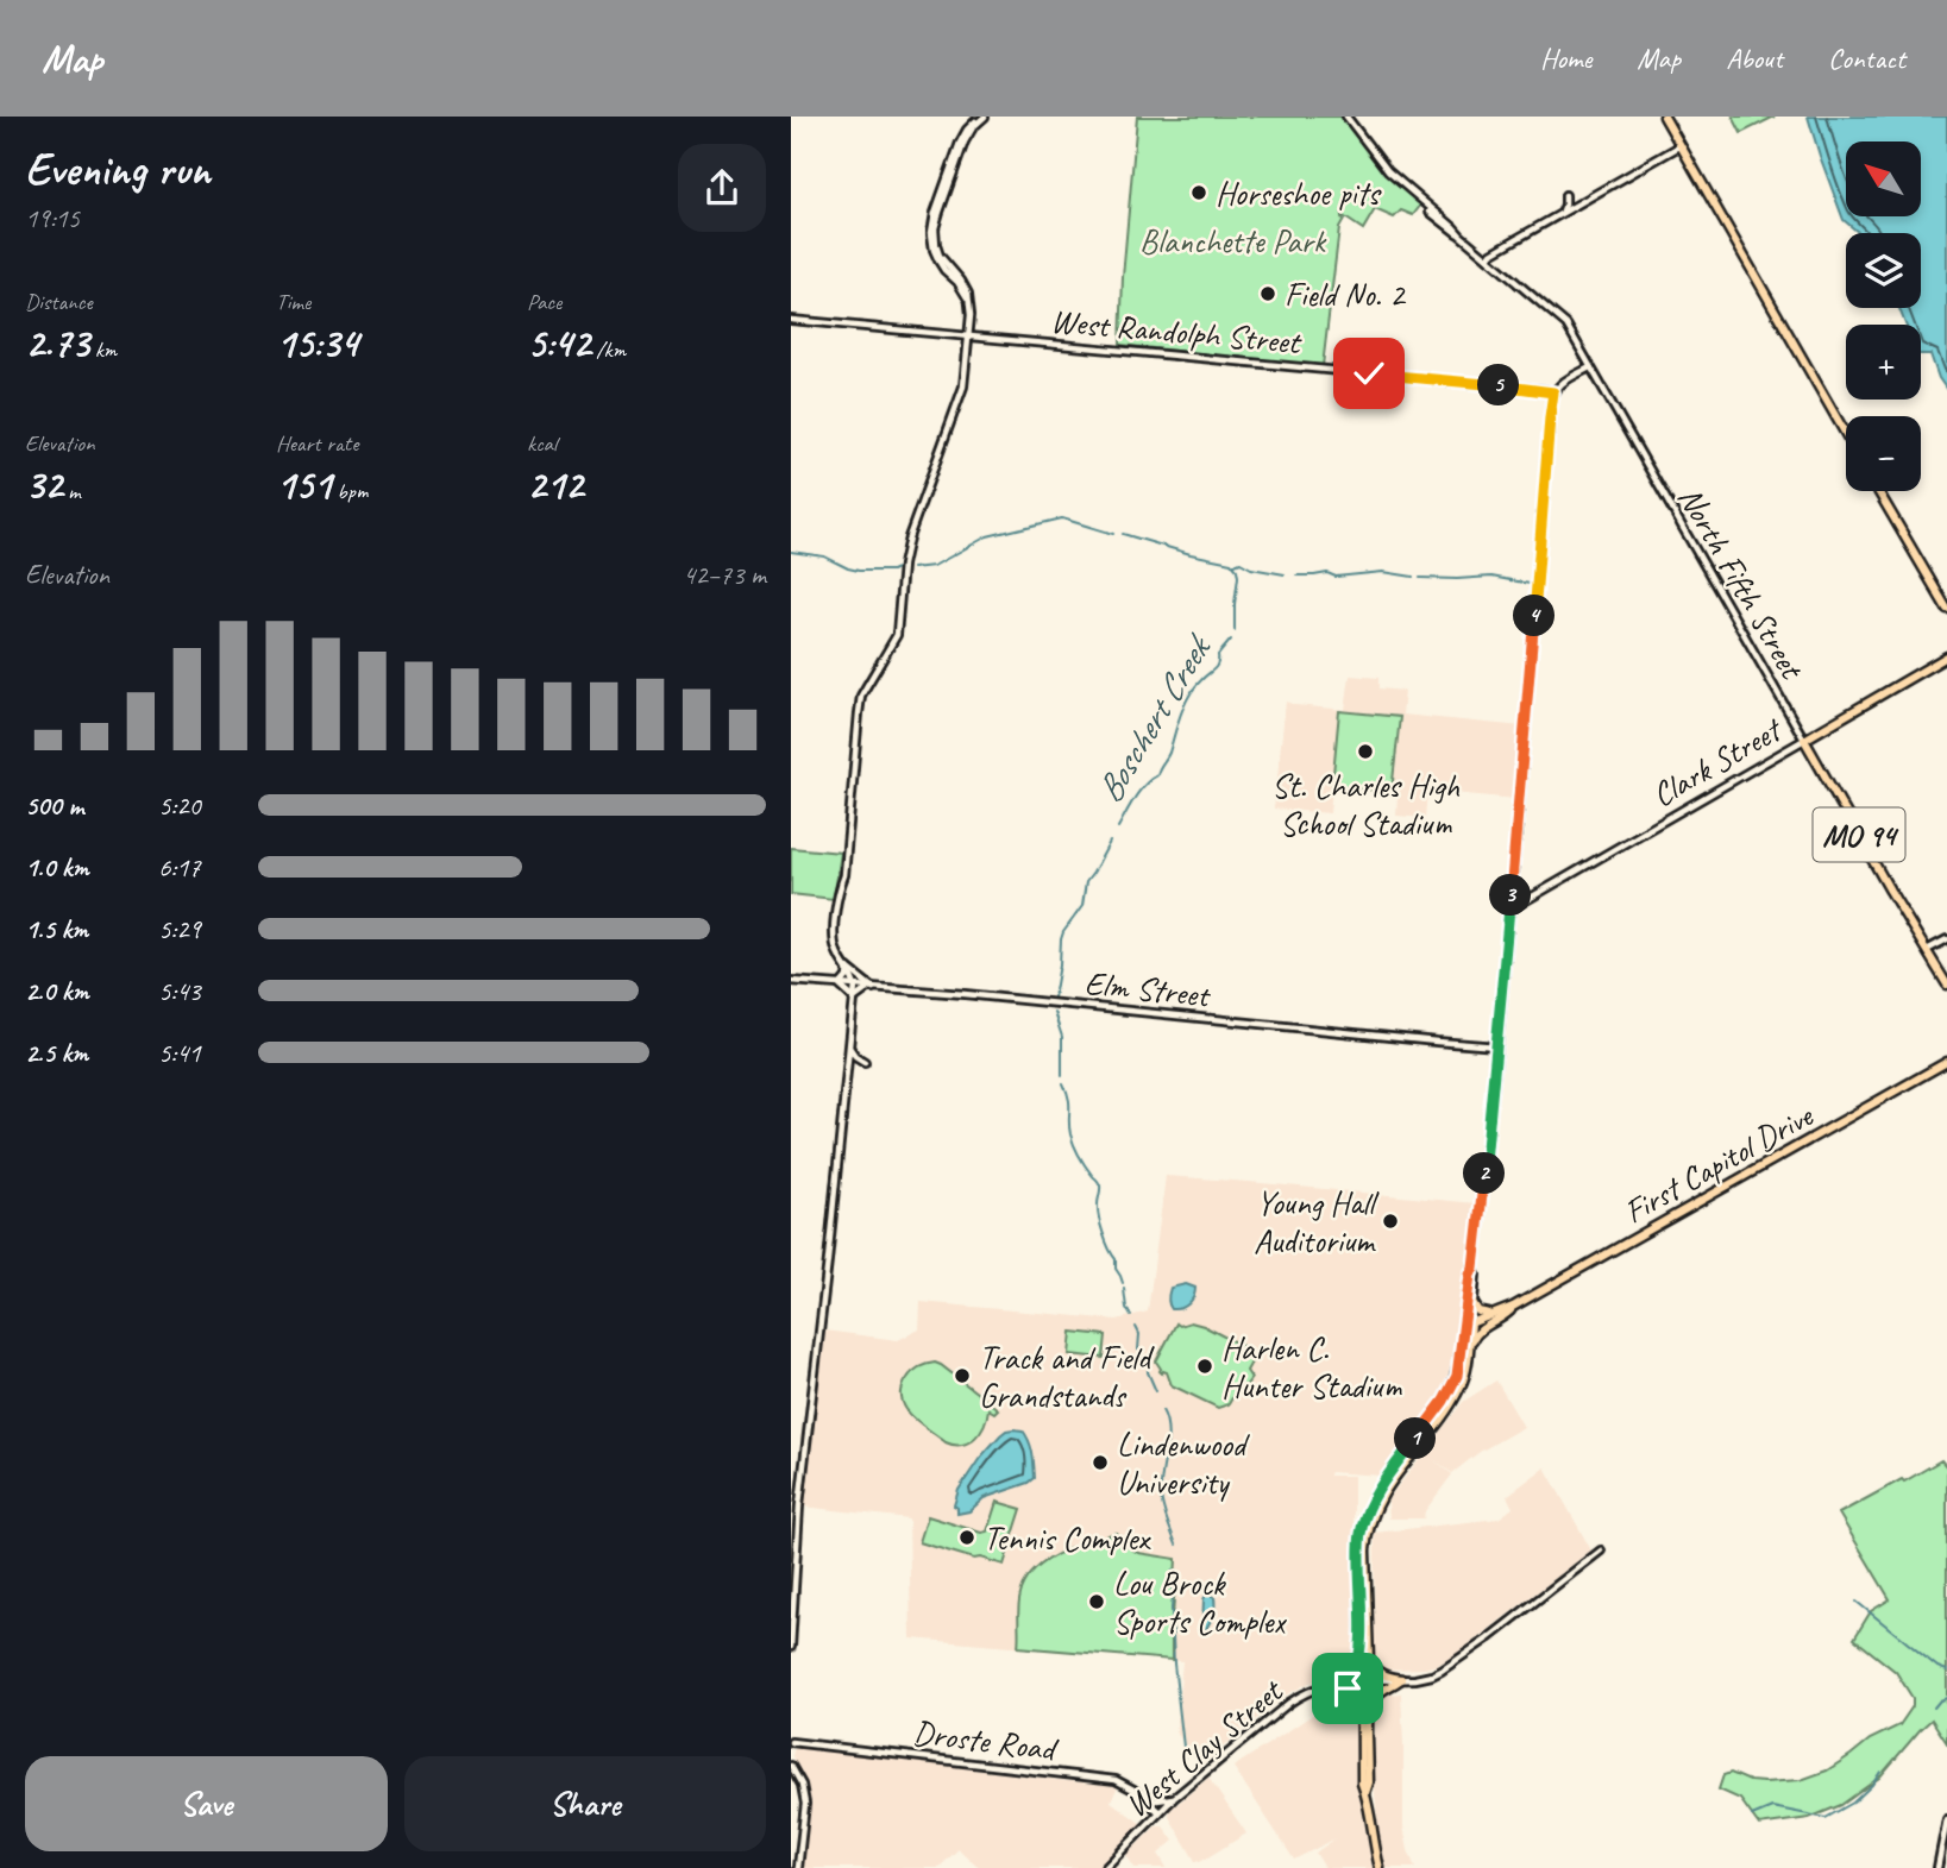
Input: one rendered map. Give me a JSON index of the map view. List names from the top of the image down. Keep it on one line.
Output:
{"streets":{"main road":["North Fifth Street","Clark Street","MO 94","First Capitol Drive"],"street":["West Randolph Street","Elm Street","Droste Road","West Clay Street"]},"crossings":[["North Fifth Street","Clark Street"],["North Fifth Street","MO 94"],["Droste Road","West Clay Street"]],"water":["Boschert Creek"],"parks":["Blanchette Park"],"places":["Horseshoe pits","Field No. 2","St. Charles High School Stadium","Young Hall Auditorium","Harlen C. Hunter Stadium","Track and Field Grandstands","Lindenwood University","Tennis Complex","Lou Brock Sports Complex"],"north":"top left","page":{"header":"Map","nav":["Home","Map","About","Contact"],"heading":["Evening run","19:15"],"map_buttons":["+","−"],"stats":[["Distance","2.73 km"],["Time","15:34"],["Pace","5:42 /km"],["Elevation","32 m"],["Heart rate","151 bpm"],["kcal","212"]],"pins":["5","4","3","2","1"],"chart":["Elevation","42–73 m"],"list":[{"name":"500 m","note":"5:20"},{"name":"1.0 km","note":"6:17"},{"name":"1.5 km","note":"5:29"},{"name":"2.0 km","note":"5:43"},{"name":"2.5 km","note":"5:41"}],"buttons":["Save","Share"]}}
